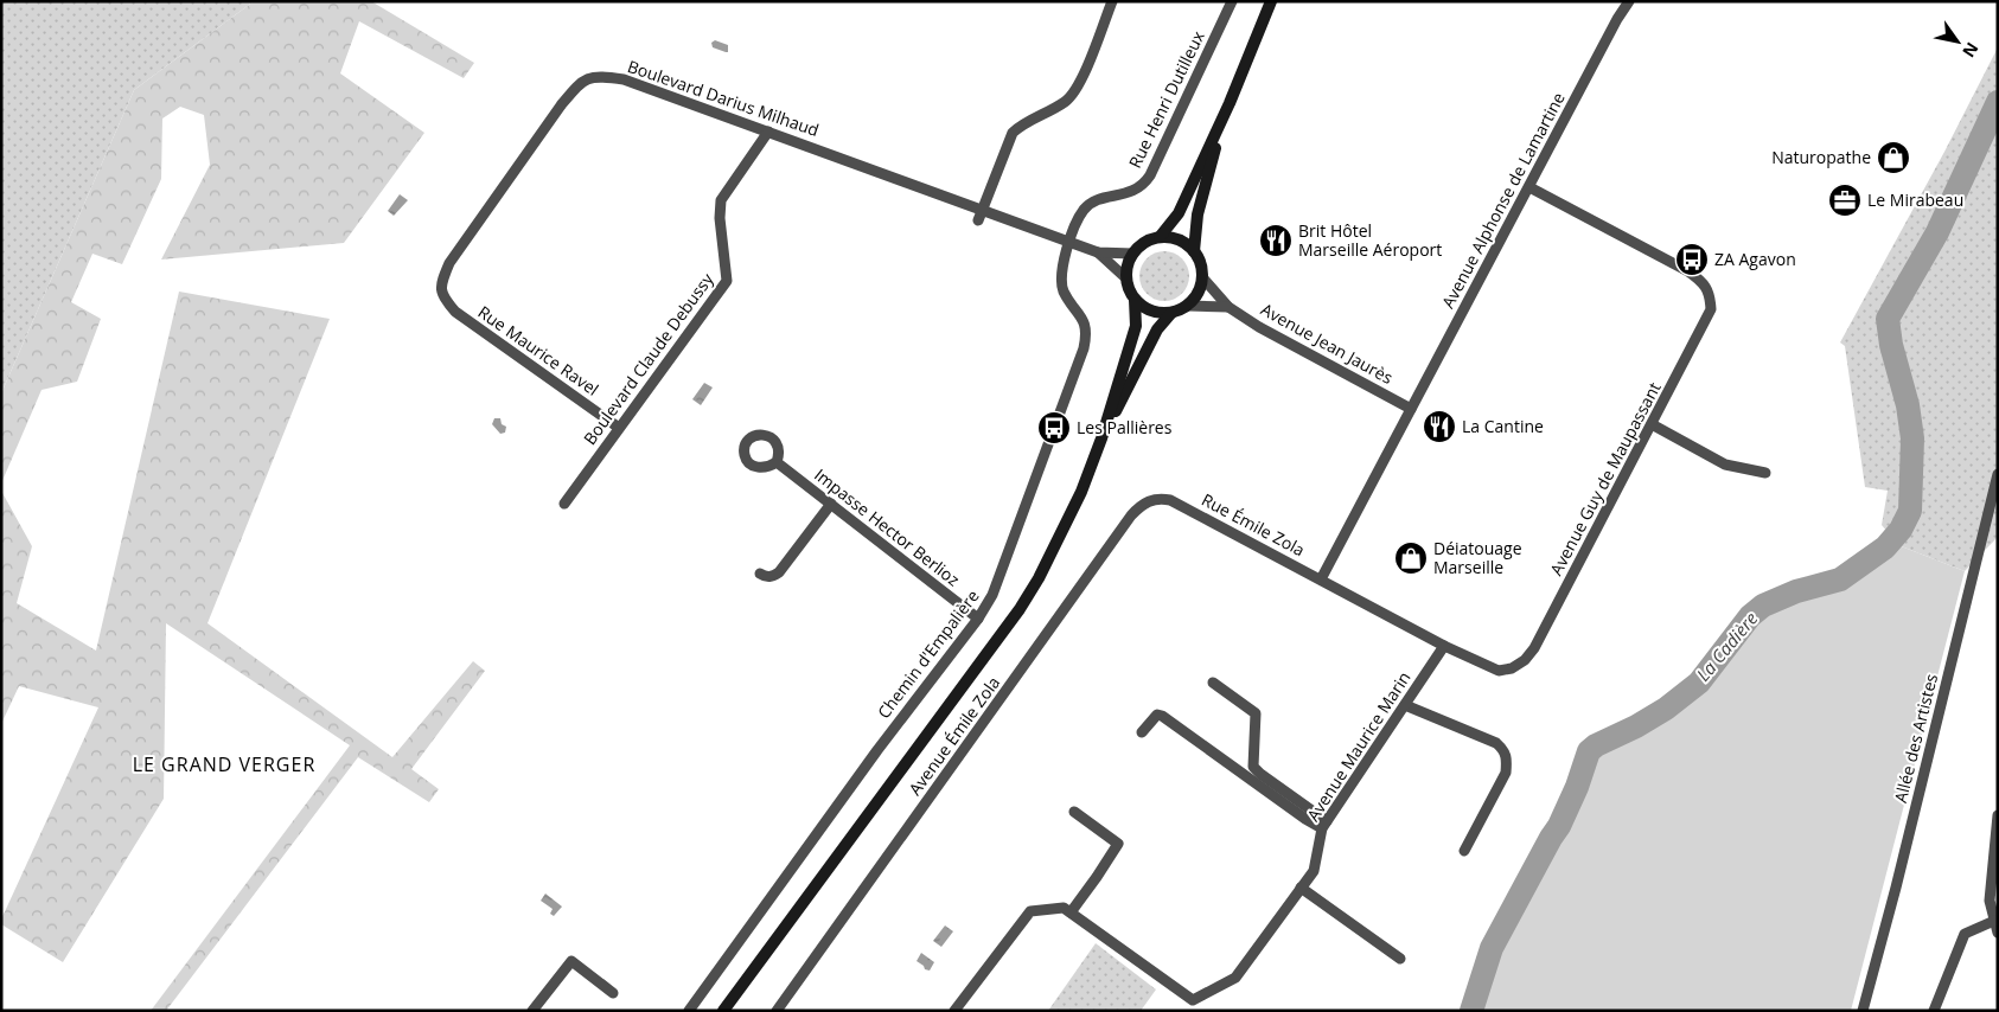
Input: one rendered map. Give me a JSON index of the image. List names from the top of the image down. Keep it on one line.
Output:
{"streets":{"street":["Boulevard Darius Milhaud","Rue Henri Dutilleux","Avenue Alphonse de Lamartine","Avenue Jean Jaurès","Rue Maurice Ravel","Boulevard Claude Debussy","Avenue Guy de Maupassant","Rue Émile Zola","Impasse Hector Berlioz","Chemin d'Empalière","Avenue Émile Zola","Allée des Artistes","Avenue Maurice Marin"]},"crossings":[["Boulevard Darius Milhaud","Rue Henri Dutilleux"],["Boulevard Darius Milhaud","Avenue Jean Jaurès"],["Boulevard Darius Milhaud","Rue Maurice Ravel"],["Boulevard Darius Milhaud","Boulevard Claude Debussy"],["Boulevard Darius Milhaud","Chemin d'Empalière"],["Rue Henri Dutilleux","Chemin d'Empalière"],["Avenue Alphonse de Lamartine","Avenue Jean Jaurès"],["Avenue Alphonse de Lamartine","Avenue Guy de Maupassant"],["Rue Maurice Ravel","Boulevard Claude Debussy"],["Avenue Guy de Maupassant","Rue Émile Zola"],["Avenue Guy de Maupassant","Avenue Maurice Marin"],["Rue Émile Zola","Avenue Émile Zola"],["Impasse Hector Berlioz","Chemin d'Empalière"]],"districts":["LE GRAND VERGER"],"water":["La Cadière"],"places":{"shop":["Naturopathe","Déiatouage Marseille"],"office":["Le Mirabeau"],"restaurant":["Brit Hôtel Marseille Aéroport","La Cantine"],"bus stop":["ZA Agavon","Les Pallières"]},"north":"bottom right"}
